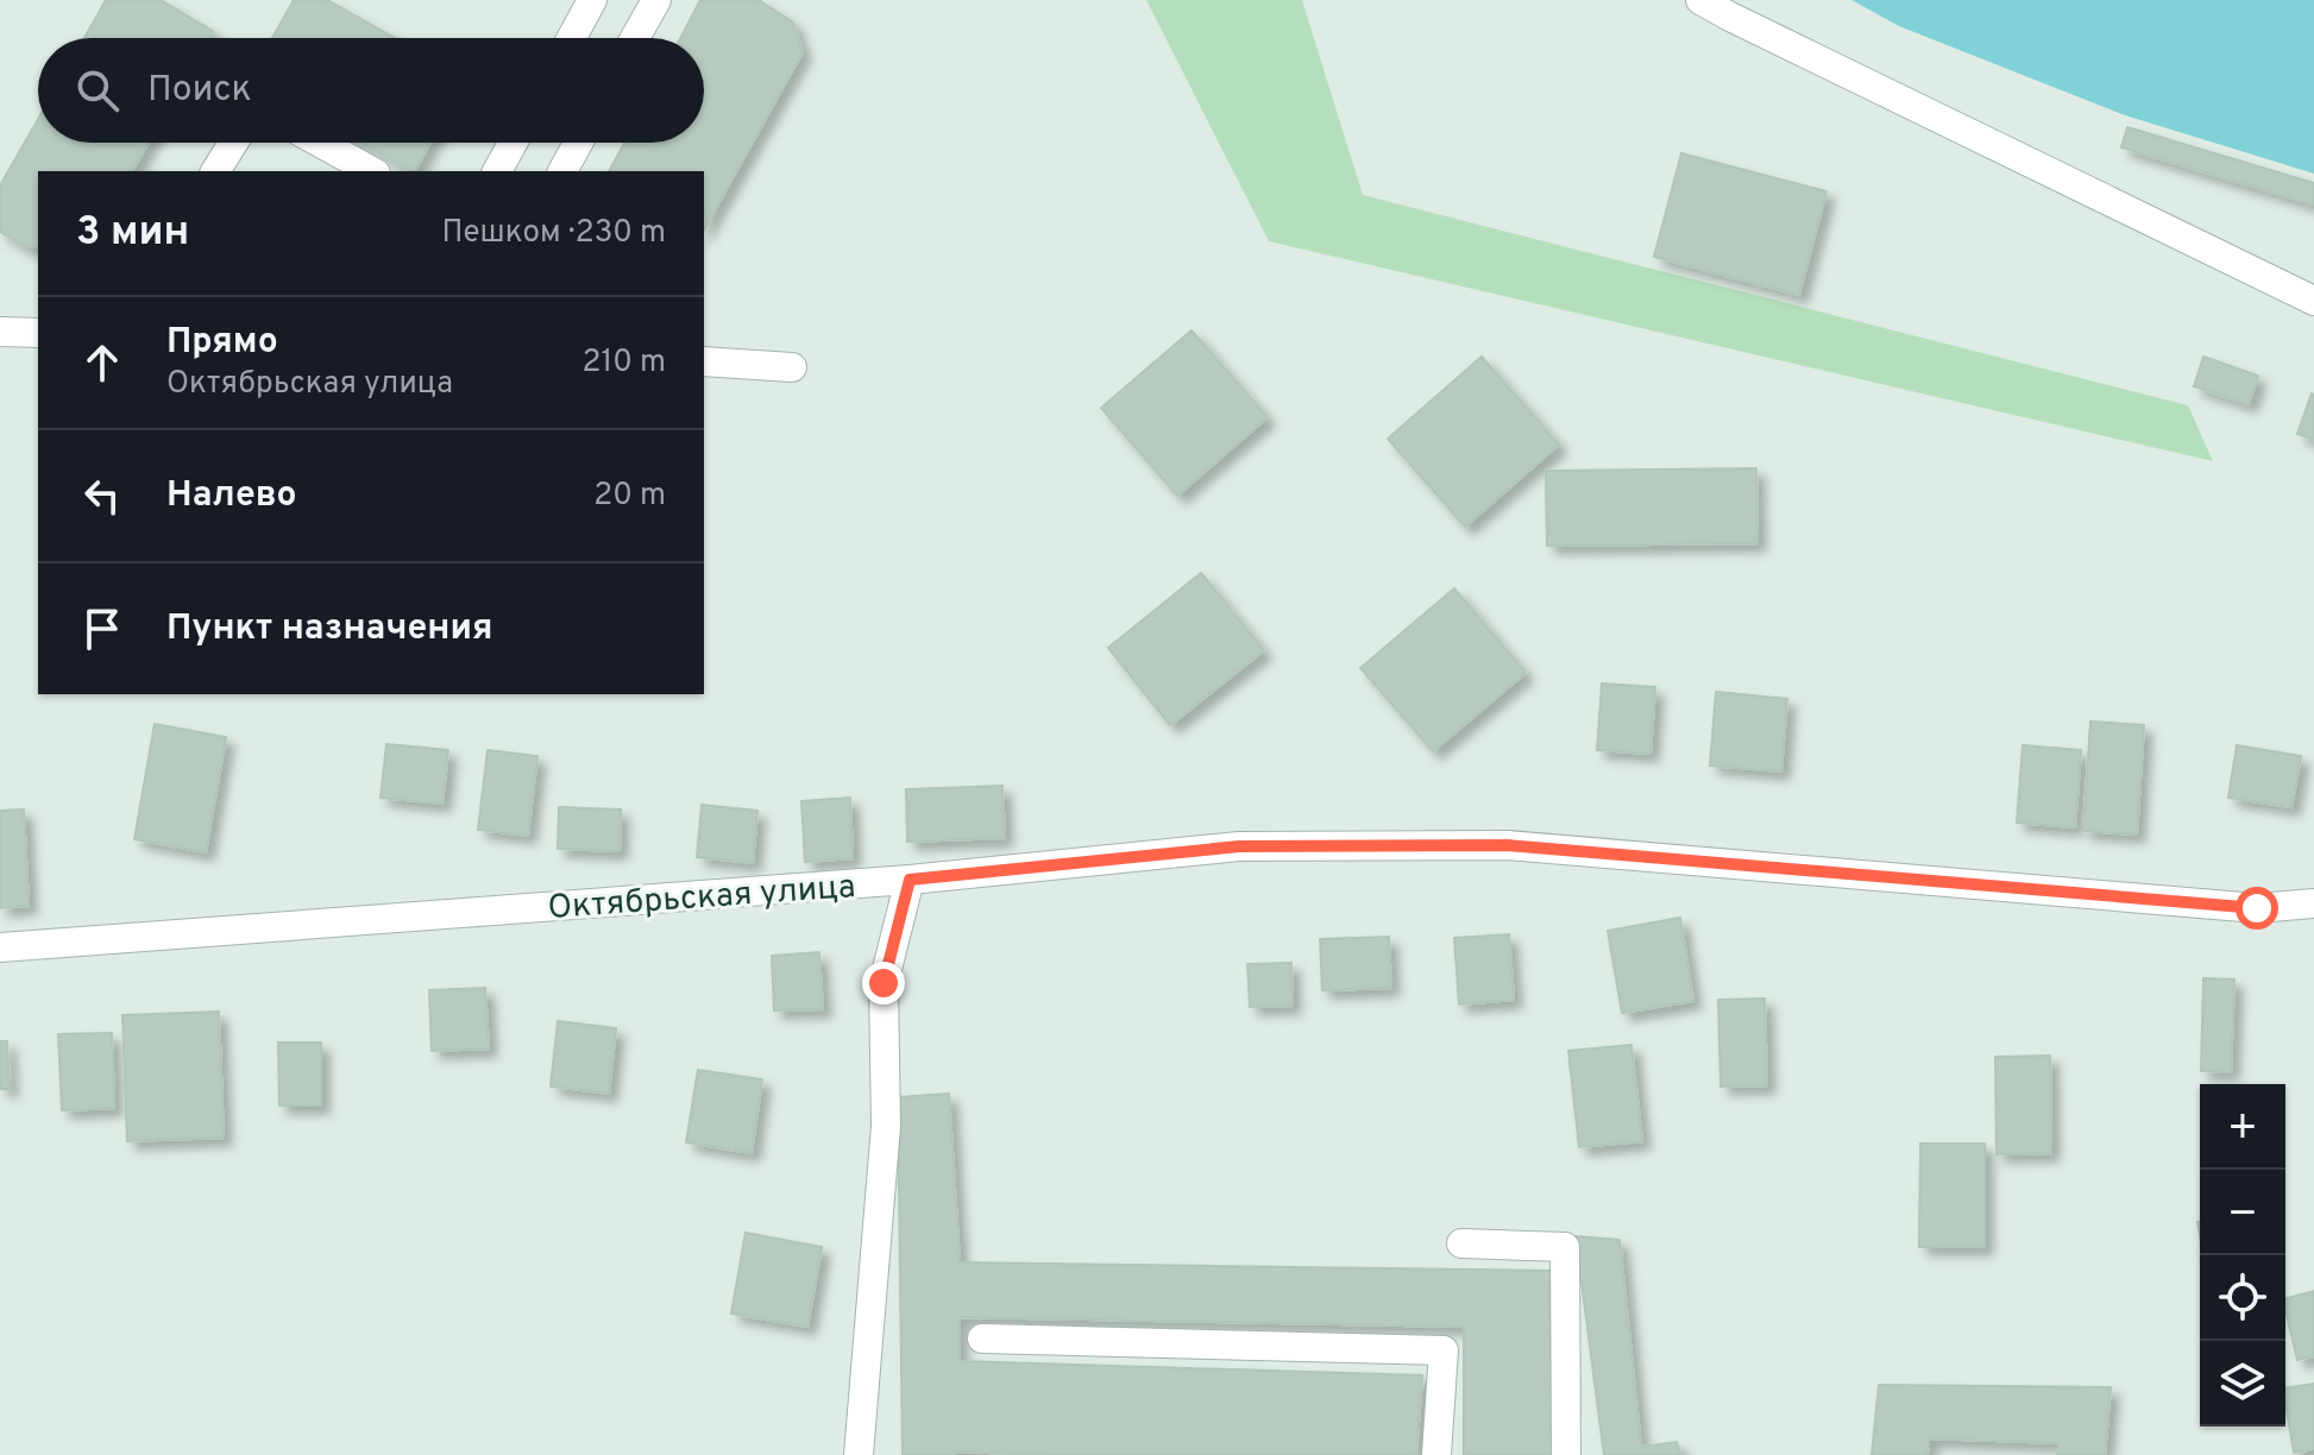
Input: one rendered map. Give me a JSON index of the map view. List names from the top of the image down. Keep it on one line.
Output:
{"streets":{"street":["Октябрьская улица"]},"page":{"search":"Поиск","heading":["3 мин","Пешком · 230 m"],"list":[["Прямо","Октябрьская улица","210 m"],["Налево","20 m"],"Пункт назначения"],"map_buttons":["+","−"]}}
